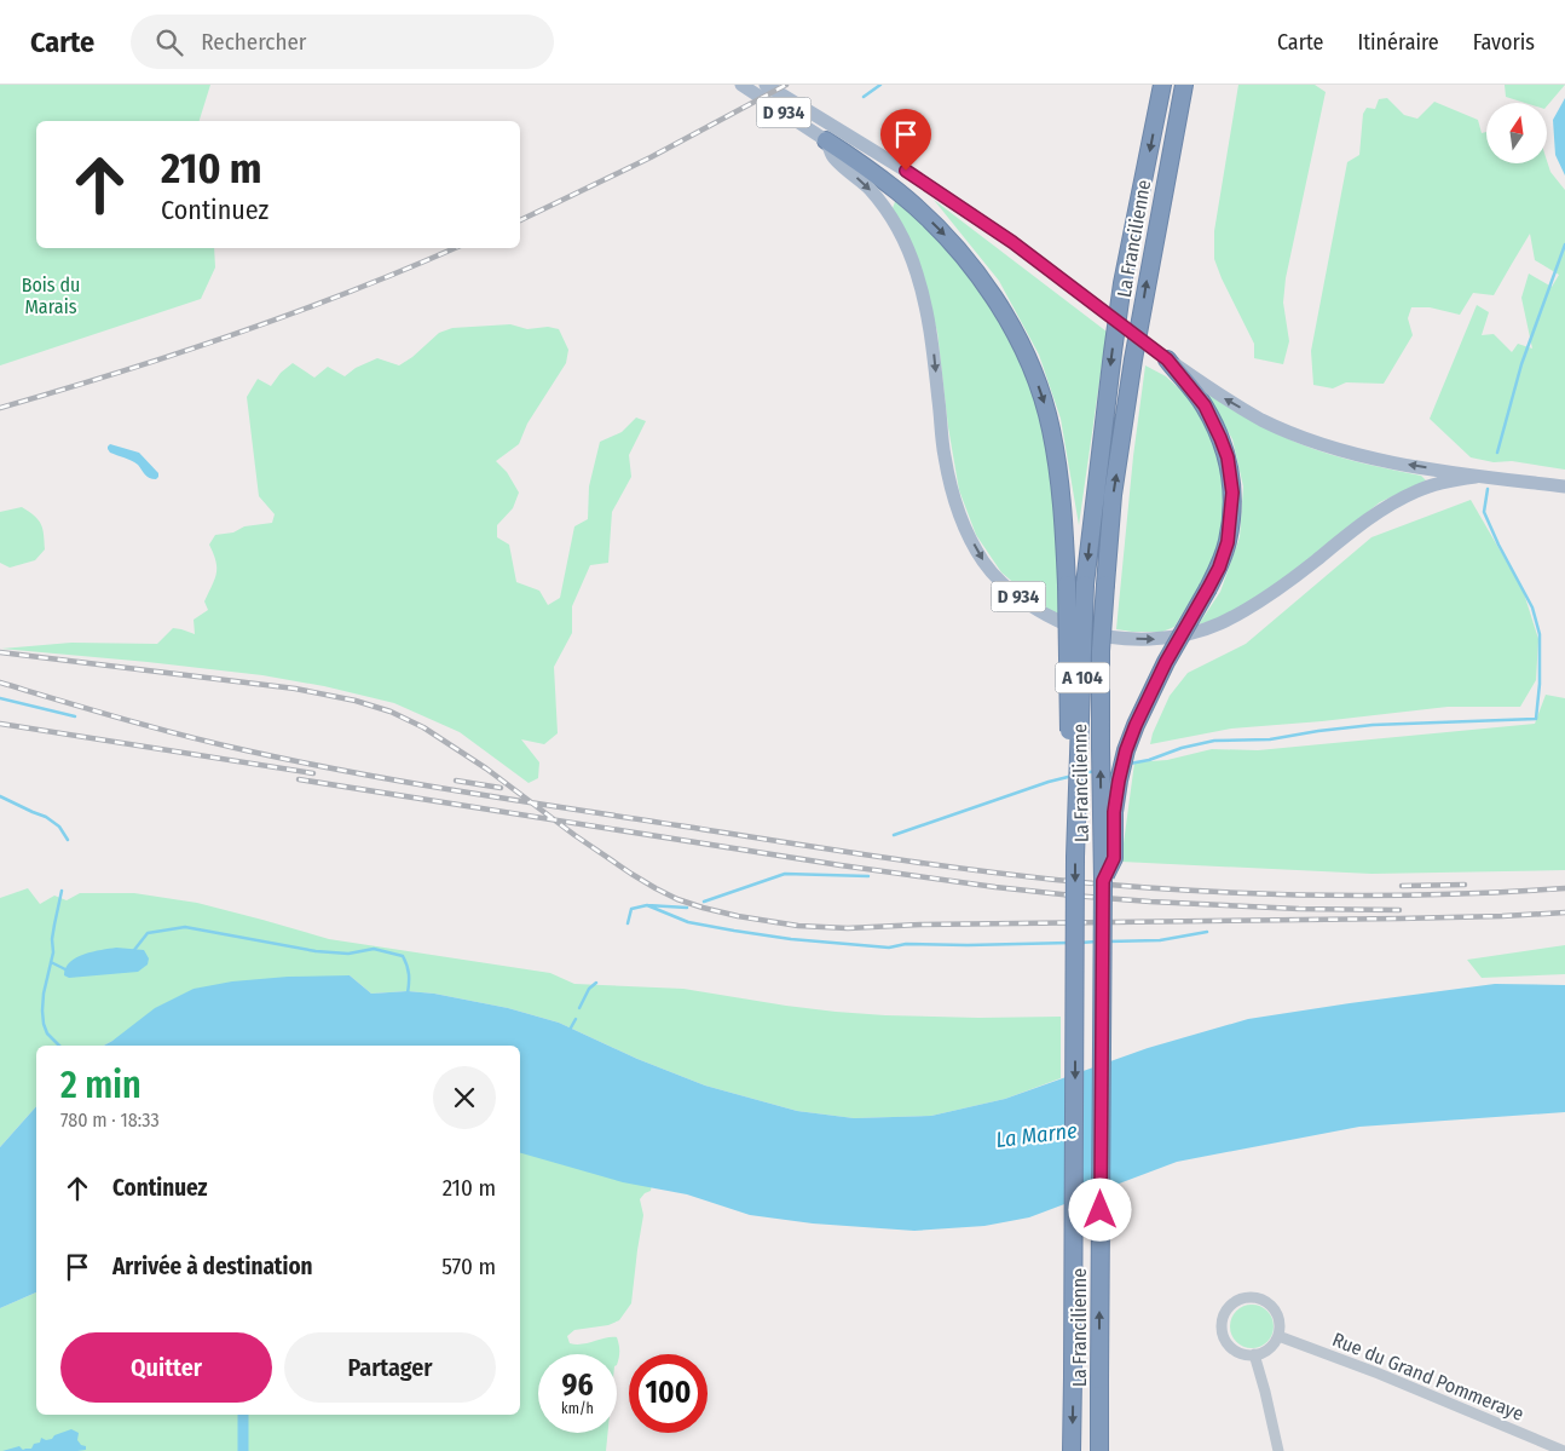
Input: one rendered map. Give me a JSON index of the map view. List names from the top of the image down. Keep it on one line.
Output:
{"streets":{"highway":["La Francilienne","A 104"],"main road":["D 934"],"street":["Rue du Grand Pommeraye"]},"water":["La Marne"],"parks":["Bois du Marais"],"north":"top","page":{"header":"Carte","search":"Rechercher","nav":["Carte","Itinéraire","Favoris"],"turn":["210 m","Continuez"],"heading":["2 min","780 m · 18:33"],"list":[{"name":"Continuez","value":"210 m"},{"name":"Arrivée à destination","value":"570 m"}],"buttons":["Quitter","Partager"],"speed":"96 km/h","limit":"100"}}
